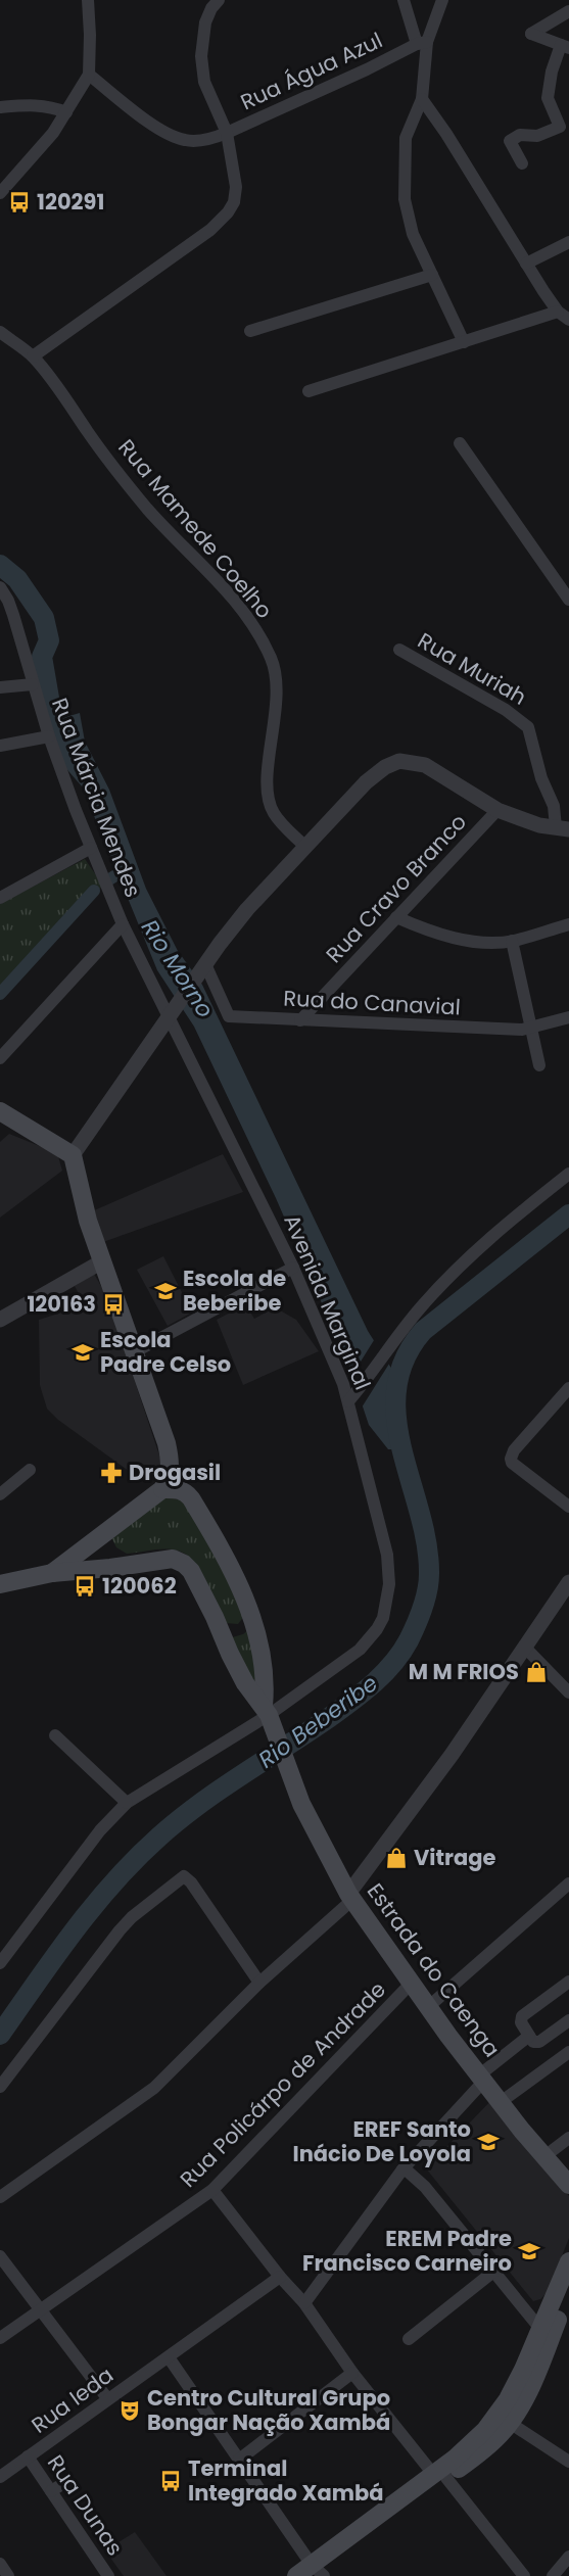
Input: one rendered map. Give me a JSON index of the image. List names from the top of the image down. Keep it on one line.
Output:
{"streets":{"main road":["Estrada do Caenga"],"street":["Rua Água Azul","Rua Mamede Coelho","Rua Muriah","Rua Márcia Mendes","Rua Cravo Branco","Rua do Canavial","Avenida Marginal","Rua Policárpo de Andrade","Rua Ieda","Rua Dunas"]},"crossings":[["Rua Márcia Mendes","Avenida Marginal"],["Rua Cravo Branco","Rua do Canavial"],["Avenida Marginal","Estrada do Caenga"],["Estrada do Caenga","Rua Policárpo de Andrade"],["Rua Ieda","Rua Dunas"]],"water":["Rio Morno","Rio Beberibe"],"places":{"bus stop":["120291","120163","120062","Terminal Integrado Xambá"],"school or university":["Escola de Beberibe","Escola Padre Celso","EREF Santo Inácio De Loyola","EREM Padre Francisco Carneiro"],"pharmacy":["Drogasil"],"shop":["M M FRIOS","Vitrage"],"theatre":["Centro Cultural Grupo Bongar Nação Xambá"]}}
